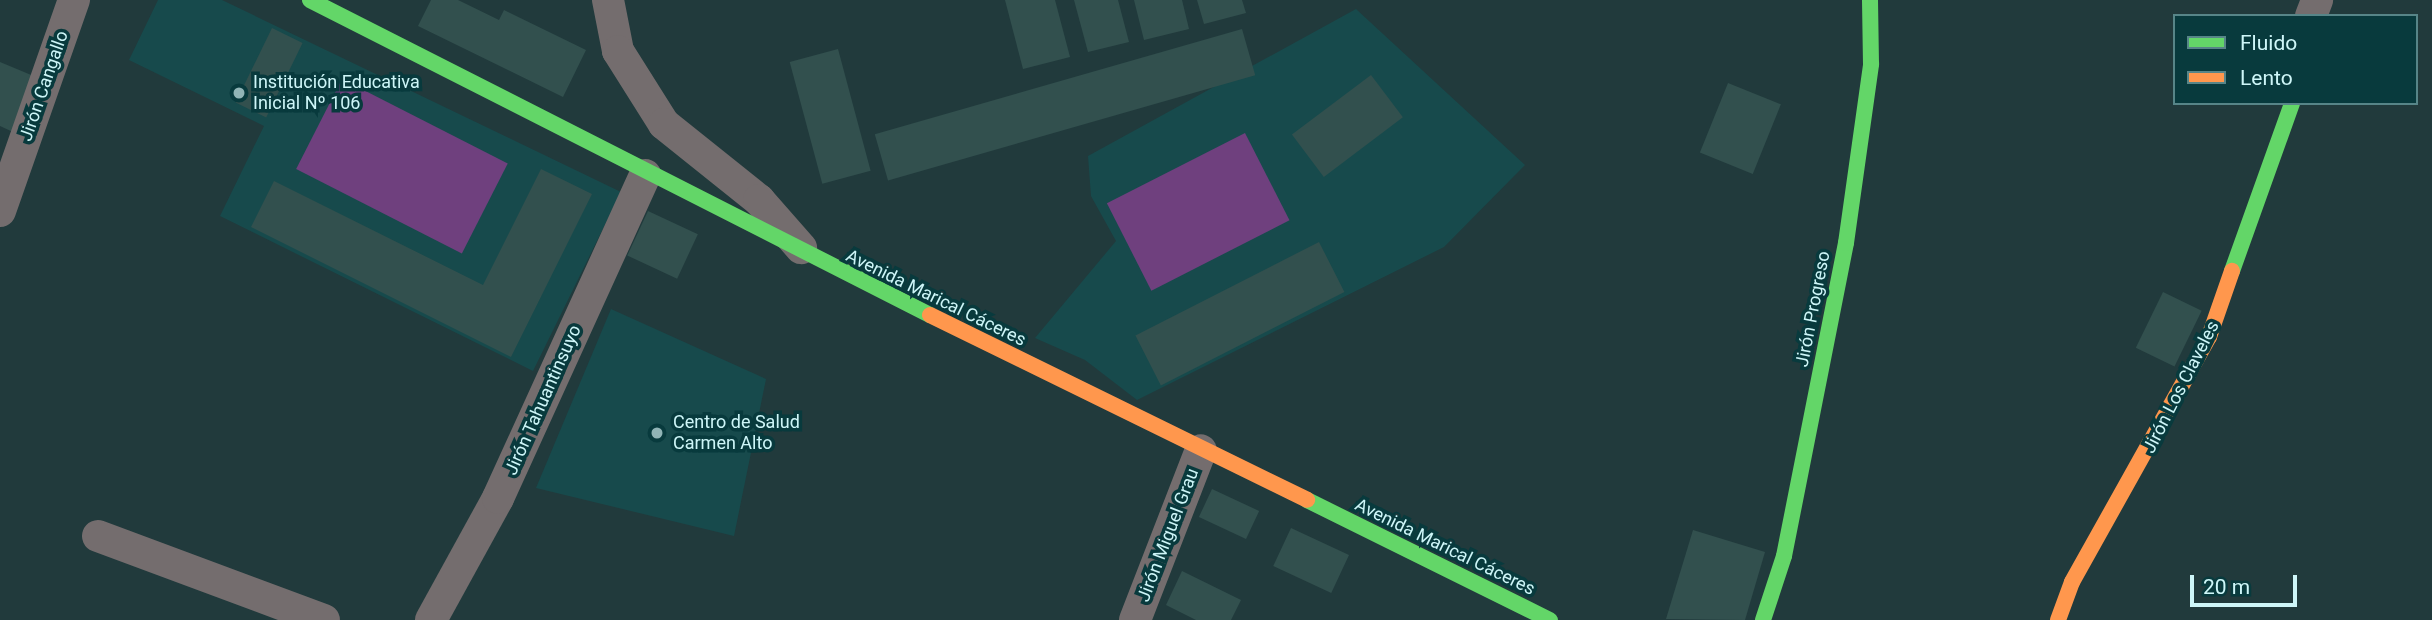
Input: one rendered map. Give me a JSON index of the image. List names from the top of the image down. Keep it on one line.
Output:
{"streets":{"street":["Jirón Cangallo","Avenida Marical Cáceres","Jirón Progreso","Jirón Los Claveles","Jirón Tahuantinsuyo","Jirón Miguel Grau"]},"crossings":[["Avenida Marical Cáceres","Jirón Tahuantinsuyo"],["Avenida Marical Cáceres","Jirón Miguel Grau"]],"places":["Institución Educativa Inicial Nº 106","Centro de Salud Carmen Alto"],"legend":["Fluido","Lento"],"scale_bar":"20 m"}
